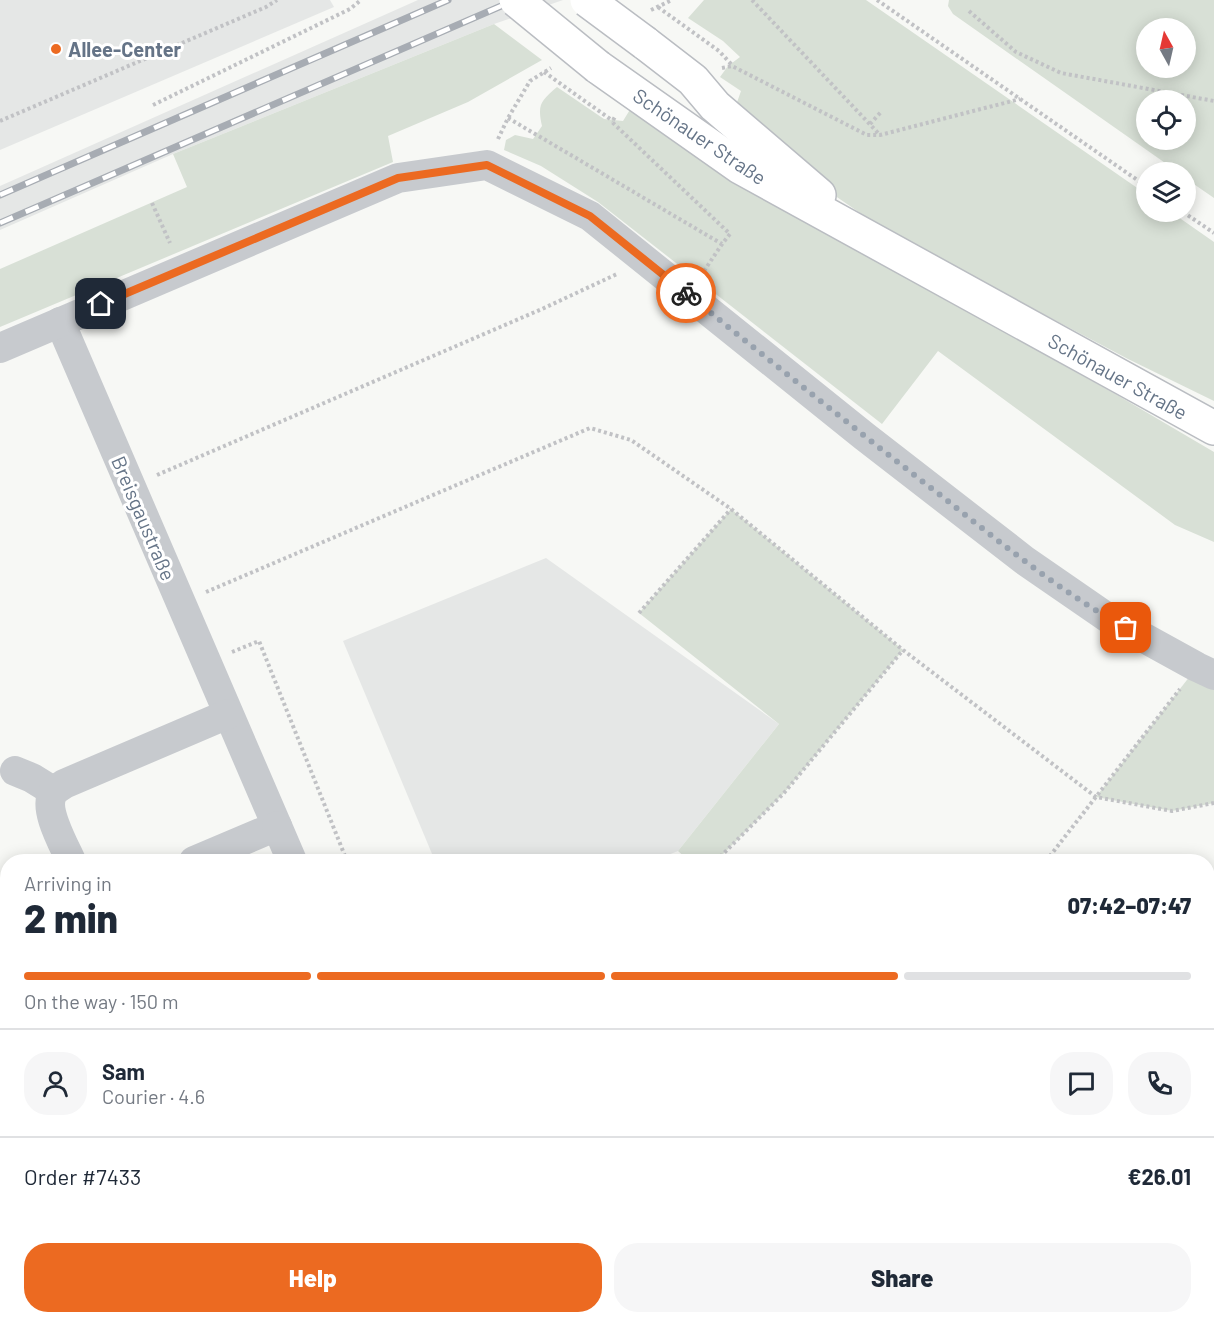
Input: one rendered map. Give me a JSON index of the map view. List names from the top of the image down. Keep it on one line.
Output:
{"streets":{"main road":["Schönauer Straße"],"street":["Breisgaustraße"]},"places":["Allee-Center"],"north":"top","page":{"heading":["2 min","Arriving in","07:42–07:47"],"panel":["Sam","Courier · 4.6","Order #7433","€26.01"],"bar":"On the way · 150 m","buttons":["Help","Share"]}}
